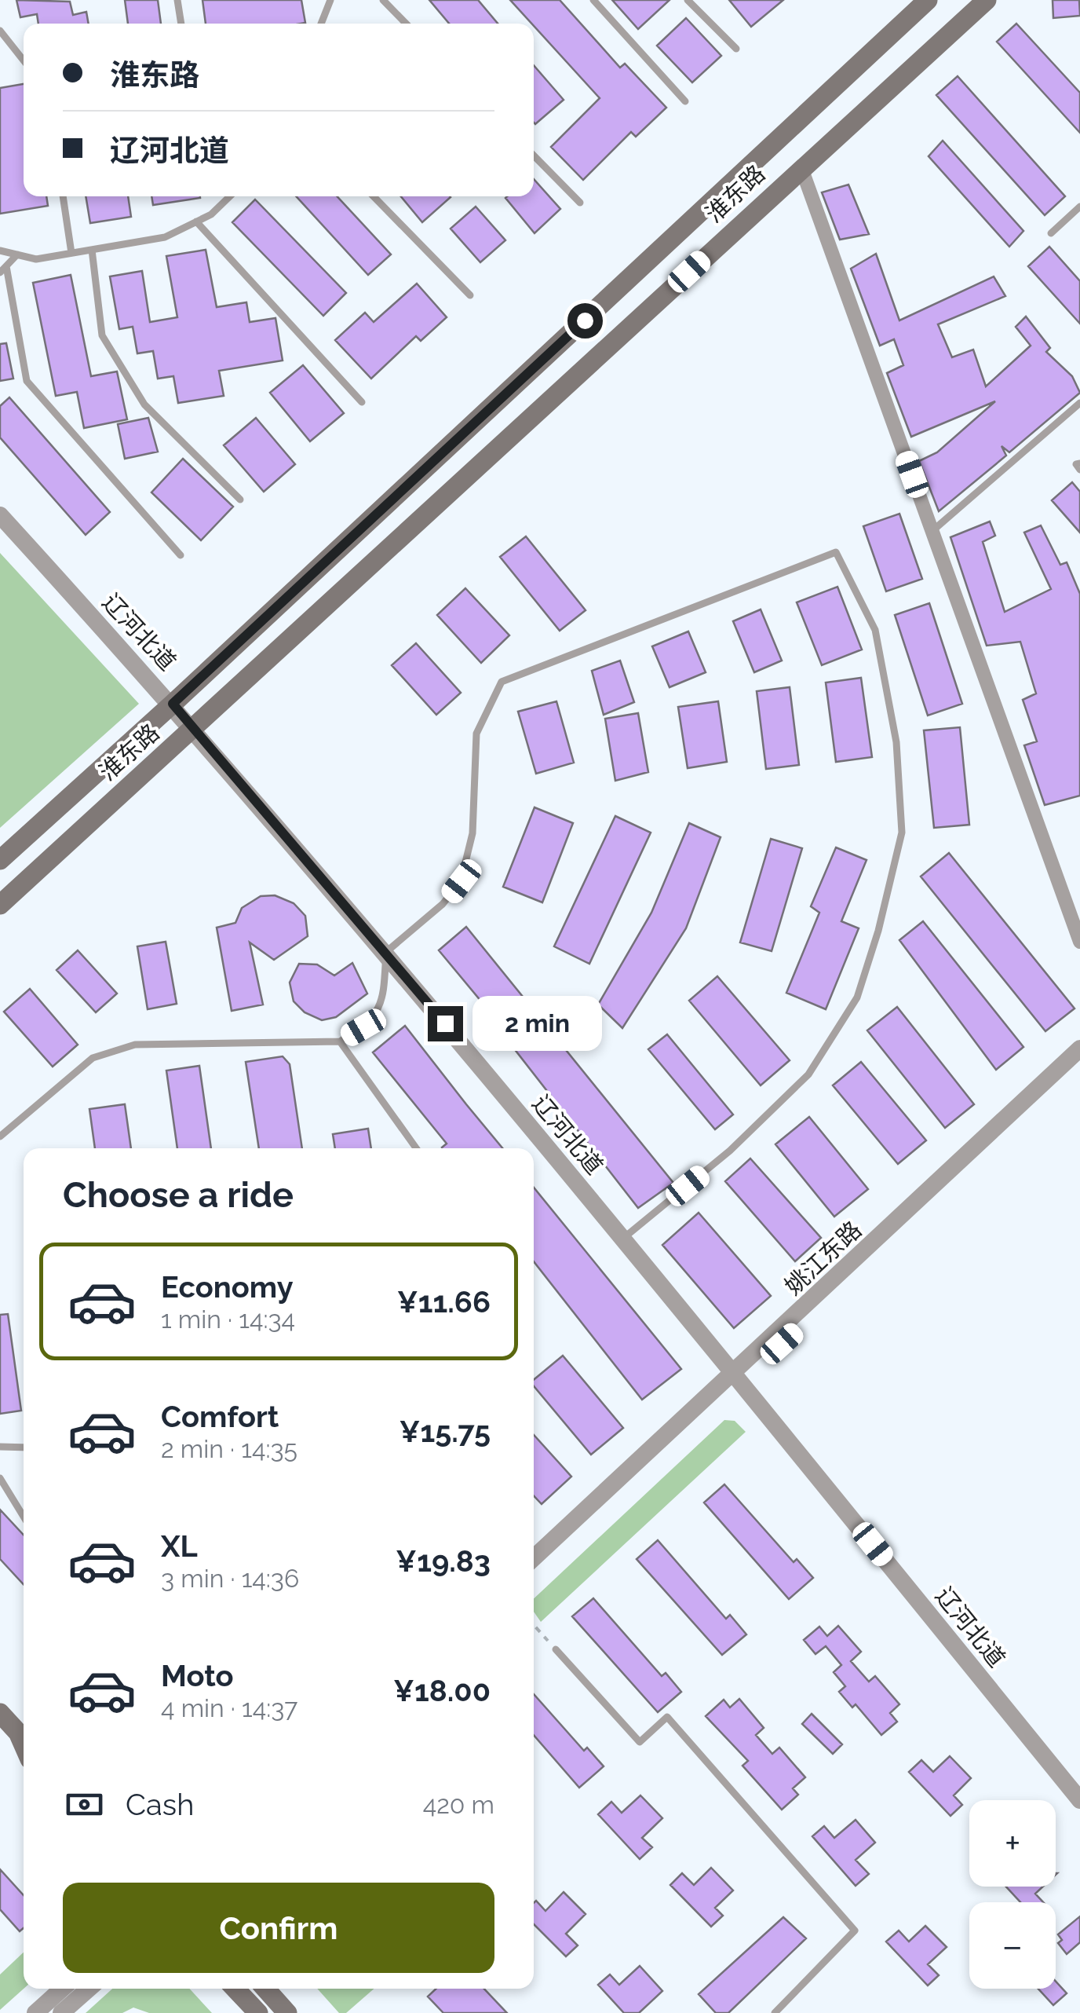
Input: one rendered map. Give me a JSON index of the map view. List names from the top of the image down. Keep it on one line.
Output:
{"streets":{"main road":["淮东路"],"street":["辽河北道","姚江东路"]},"crossings":[["淮东路","辽河北道"],["辽河北道","姚江东路"]],"page":{"banner":["淮东路","辽河北道"],"bubble":"2 min","heading":"Choose a ride","list":[{"name":"Economy","note":"1 min · 14:34","value":"¥11.66"},{"name":"Comfort","note":"2 min · 14:35","value":"¥15.75"},{"name":"XL","note":"3 min · 14:36","value":"¥19.83"},{"name":"Moto","note":"4 min · 14:37","value":"¥18.00"}],"pay":["Cash","420 m"],"map_buttons":["+","−"],"buttons":"Confirm"}}
